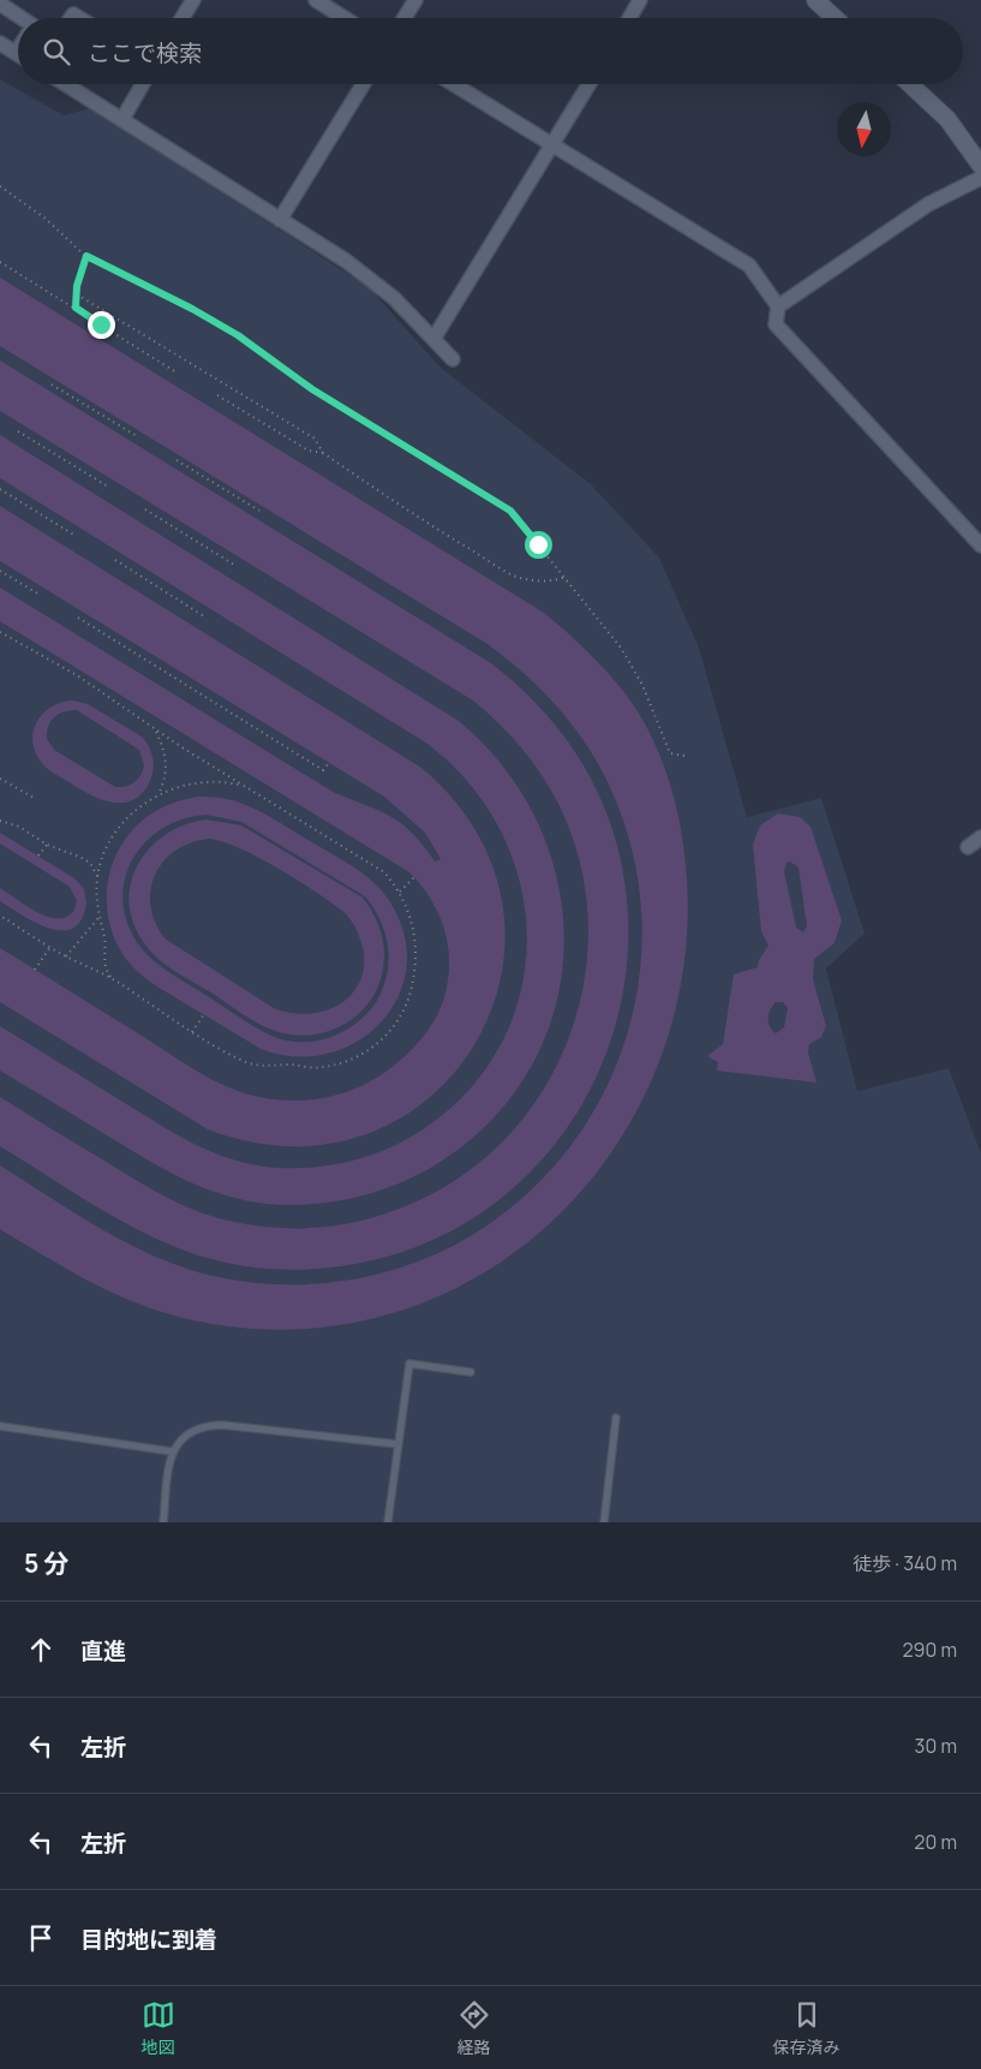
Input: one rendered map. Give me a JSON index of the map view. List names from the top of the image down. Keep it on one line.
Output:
{"north":"bottom","page":{"search":"ここで検索","heading":["5 分","徒歩 · 340 m"],"list":[["直進","290 m"],["左折","30 m"],["左折","20 m"],"目的地に到着"],"nav":["地図","経路","保存済み"]}}
